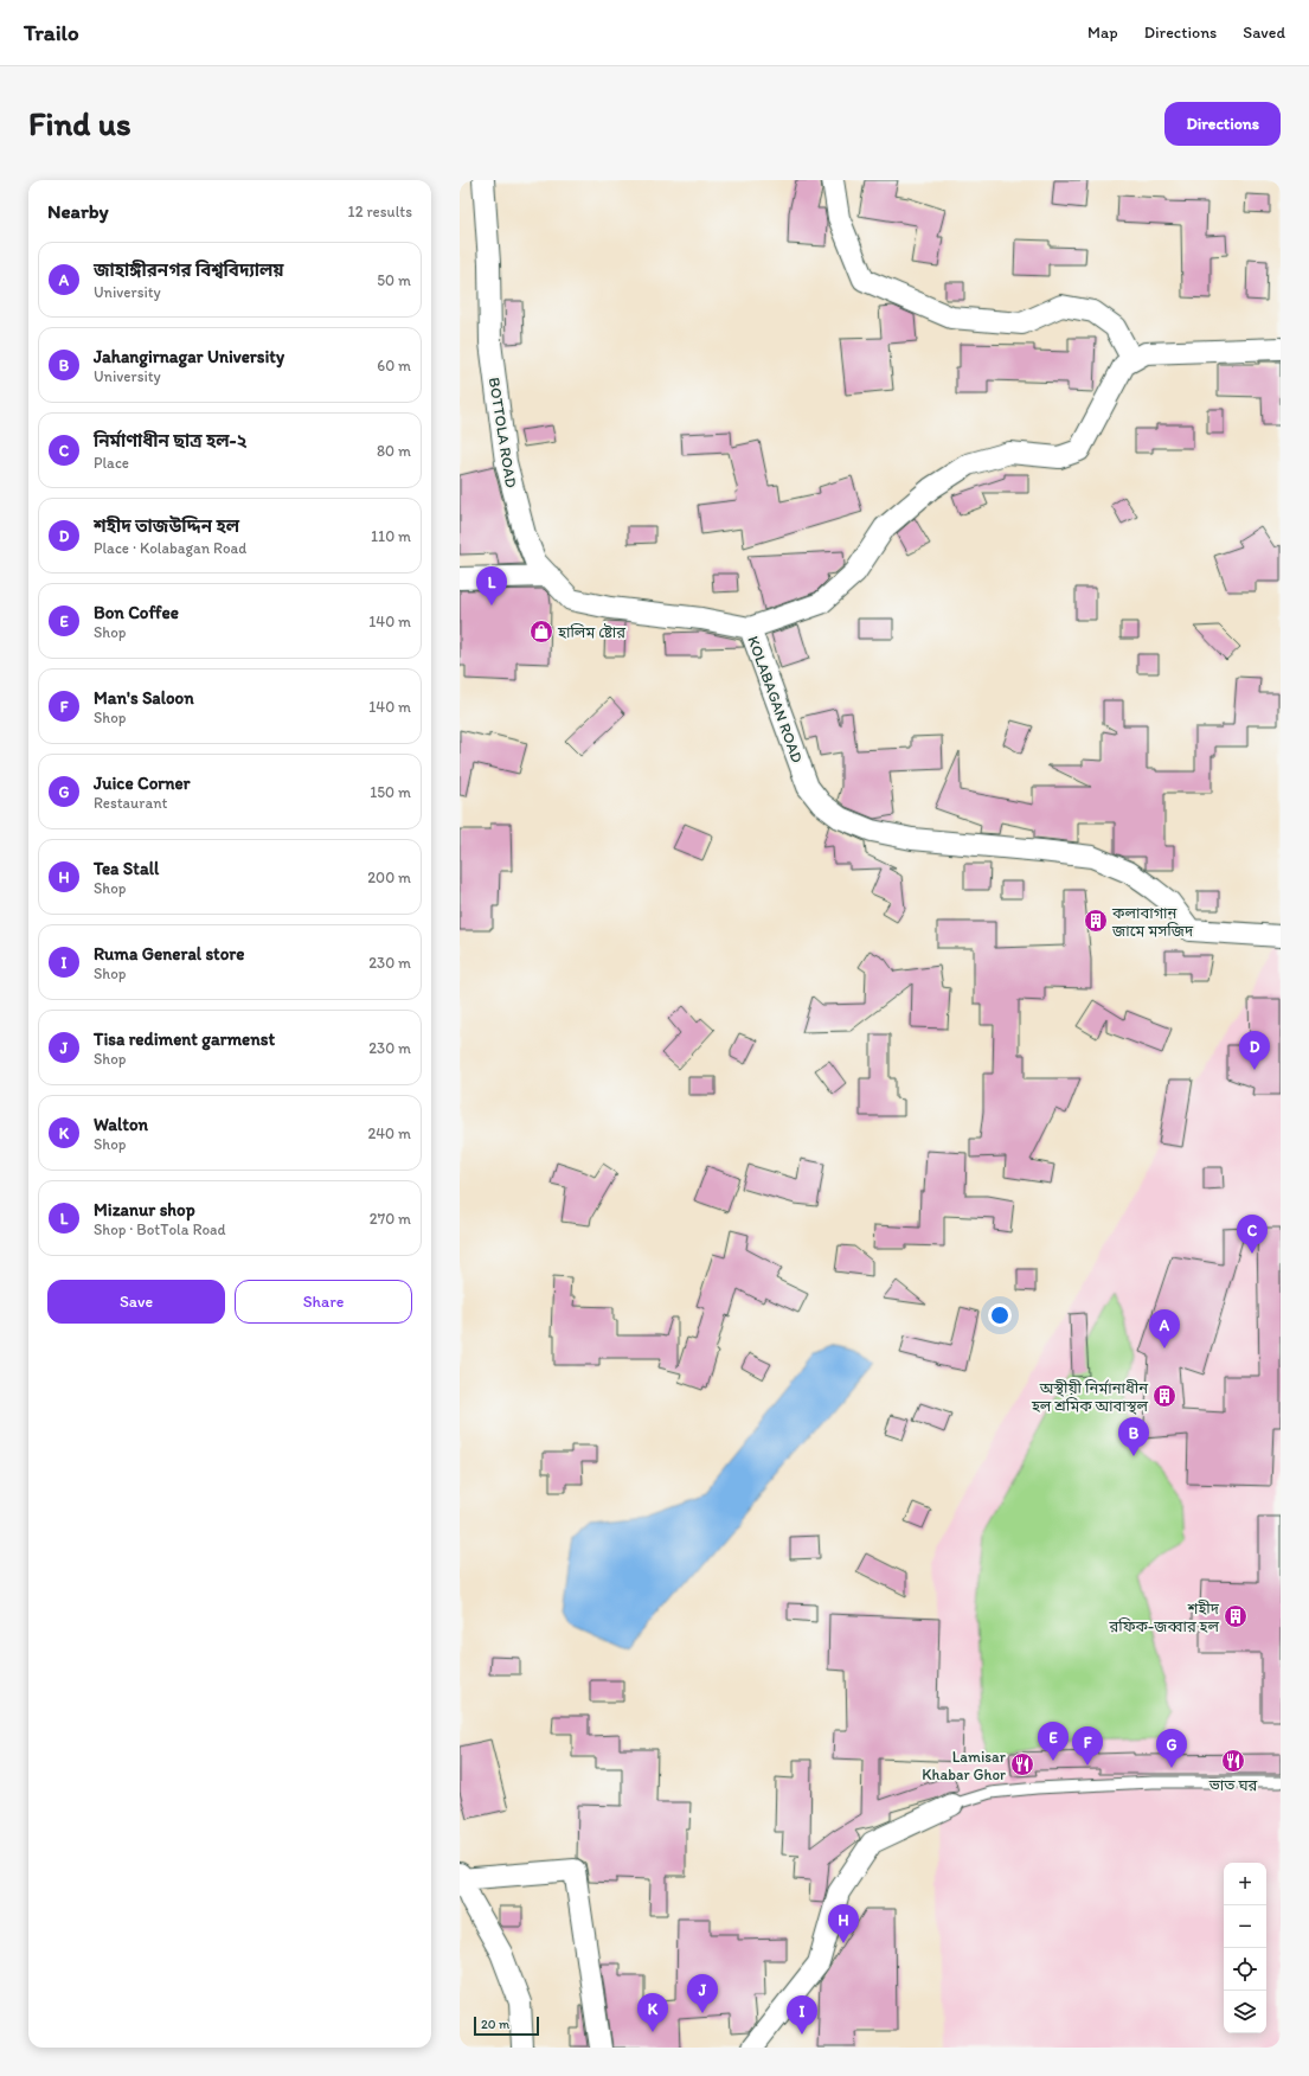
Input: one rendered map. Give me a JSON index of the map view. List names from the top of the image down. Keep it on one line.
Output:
{"streets":{"street":["BOTTOLA ROAD","KOLABAGAN ROAD"]},"crossings":[["BOTTOLA ROAD","KOLABAGAN ROAD"]],"places":{"shop":["হালিম ষ্টোর"],"building":["কলাবাগান জামে মসজিদ","অস্থীয়ী নির্মানাধীন হল শ্রমিক আবাস্থল","শহীদ রফিক-জব্বার হল"],"restaurant":["ভাত ঘর","Lamisar Khabar Ghor"]},"scale_bar":"20 m","page":{"header":"Trailo","nav":["Map","Directions","Saved"],"buttons":["Directions",["Save","Share"]],"title":"Find us","heading":["Nearby","12 results"],"list":[{"mark":"A","name":"জাহাঙ্গীরনগর বিশ্ববিদ্যালয়","note":"University","value":"50 m"},{"mark":"B","name":"Jahangirnagar University","note":"University","value":"60 m"},{"mark":"C","name":"নির্মাণাধীন ছাত্র হল-২","note":"Place","value":"80 m"},{"mark":"D","name":"শহীদ তাজউদ্দিন হল","note":"Place · Kolabagan Road","value":"110 m"},{"mark":"E","name":"Bon Coffee","note":"Shop","value":"140 m"},{"mark":"F","name":"Man's Saloon","note":"Shop","value":"140 m"},{"mark":"G","name":"Juice Corner","note":"Restaurant","value":"150 m"},{"mark":"H","name":"Tea Stall","note":"Shop","value":"200 m"},{"mark":"I","name":"Ruma General store","note":"Shop","value":"230 m"},{"mark":"J","name":"Tisa rediment garmenst","note":"Shop","value":"230 m"},{"mark":"K","name":"Walton","note":"Shop","value":"240 m"},{"mark":"L","name":"Mizanur shop","note":"Shop · BotTola Road","value":"270 m"}],"pins":["L","D","C","A","B","E","F","G","H","J","K","I"],"map_buttons":["+","−"],"scale":"20 m"}}
